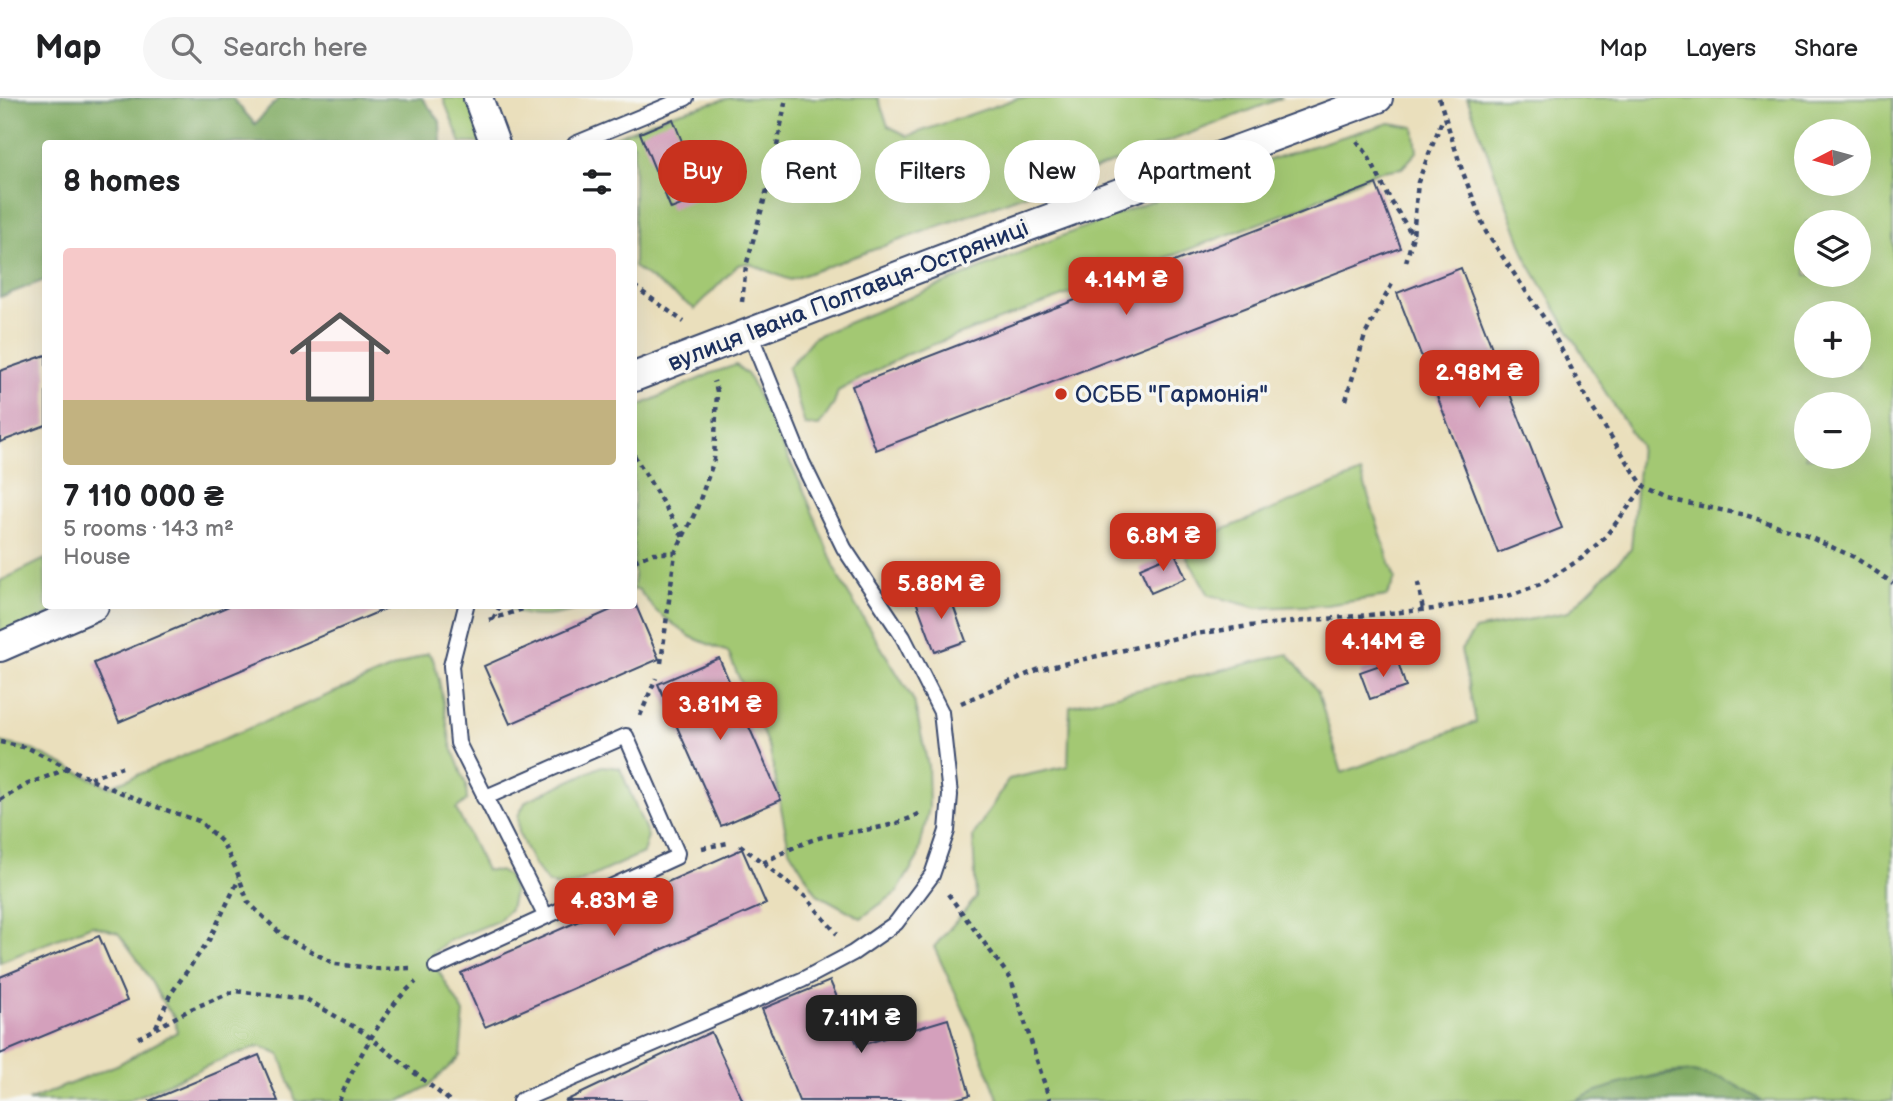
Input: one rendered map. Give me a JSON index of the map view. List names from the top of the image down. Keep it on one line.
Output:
{"streets":{"street":["вулиця Івана Полтавця-Остряниці"]},"places":["ОСББ \"Гармонія\""],"north":"left","page":{"header":"Map","search":"Search here","nav":["Map","Layers","Share"],"map_buttons":["+","−"],"chip":["Buy","Rent","Filters","New","Apartment"],"heading":"8 homes","list":[{"name":"7 110 000 ₴","note":"5 rooms · 143 m² · House"}],"price":["4.14M ₴","2.98M ₴","6.8M ₴","5.88M ₴","4.14M ₴","3.81M ₴","4.83M ₴","7.11M ₴"]}}
